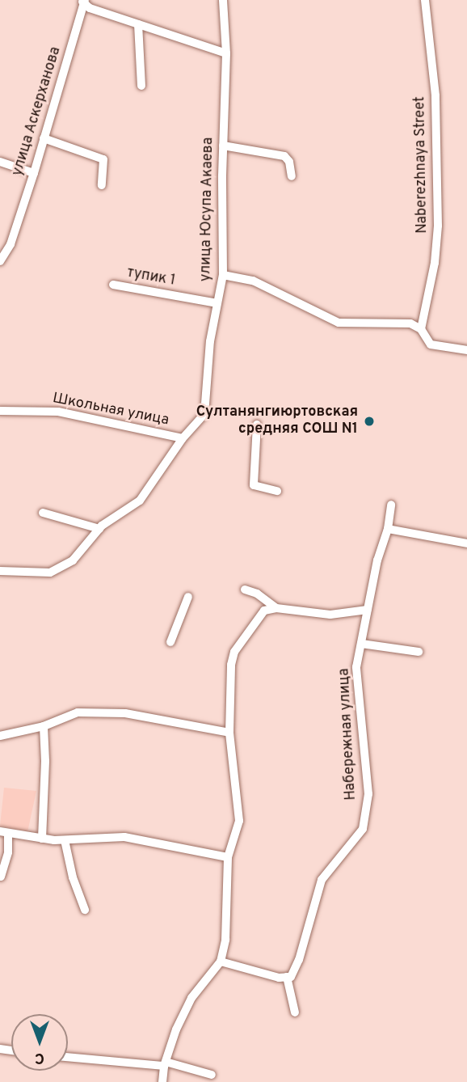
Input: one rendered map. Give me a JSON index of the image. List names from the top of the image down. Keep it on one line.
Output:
{"streets":{"street":["улица Аскерханова","Naberezhnaya Street","улица Юсупа Акаева","тупик 1","Школьная улица","Набережная улица"]},"crossings":[["улица Юсупа Акаева","тупик 1"],["улица Юсупа Акаева","Школьная улица"]],"places":["Султанянгиюртовская средняя СОШ N1"],"north":"bottom"}
